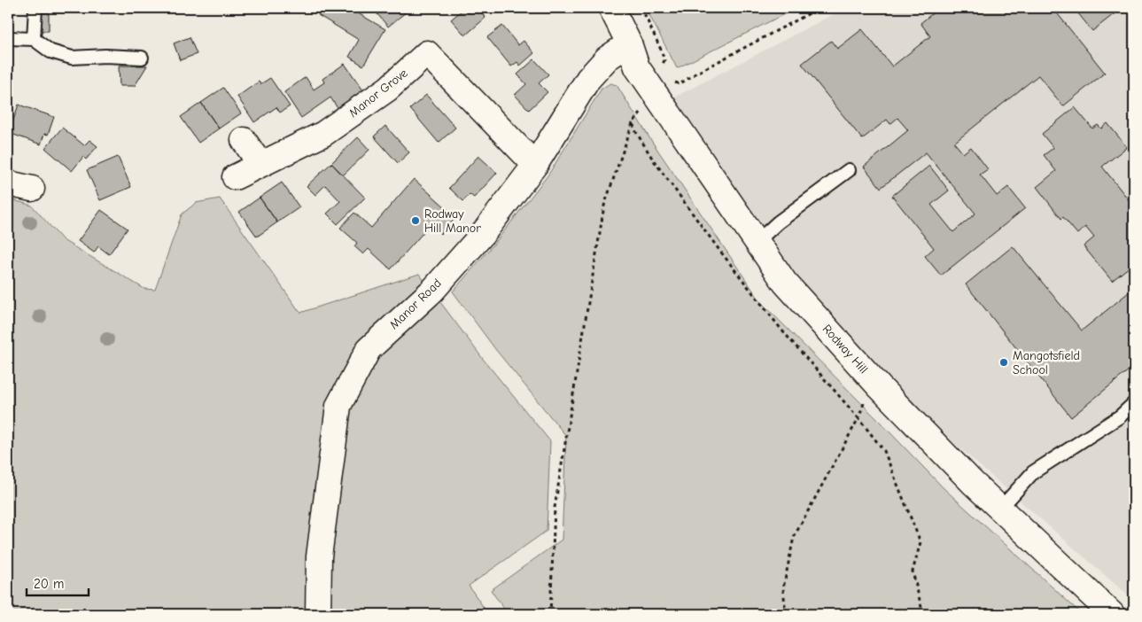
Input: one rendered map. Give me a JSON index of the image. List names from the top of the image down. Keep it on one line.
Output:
{"streets":{"street":["Manor Grove","Manor Road","Rodway Hill"]},"crossings":[["Manor Grove","Manor Road"],["Manor Road","Rodway Hill"]],"places":["Rodway Hill Manor","Mangotsfield School"],"scale_bar":"20 m"}
